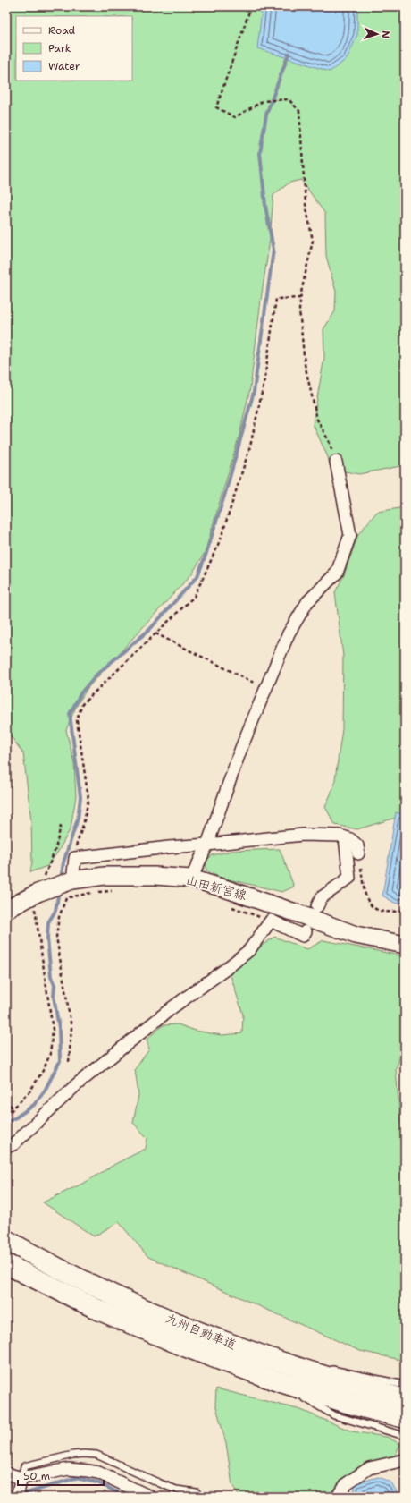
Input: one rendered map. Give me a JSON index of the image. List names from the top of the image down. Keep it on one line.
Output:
{"streets":{"highway":["九州自動車道"],"main road":["山田新宮線"]},"legend":["Road","Park","Water"],"scale_bar":"50 m","north":"right"}
